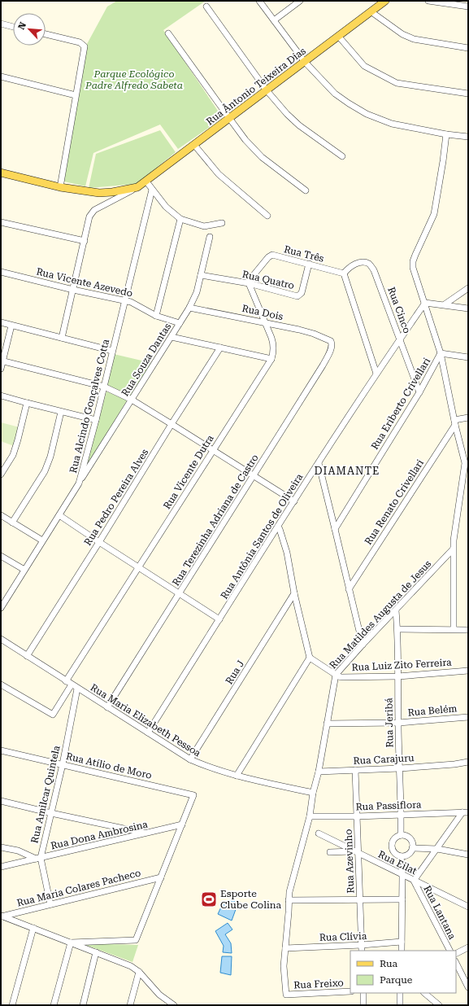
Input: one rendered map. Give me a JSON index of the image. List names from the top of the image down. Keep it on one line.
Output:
{"streets":{"main road":["Rua Ântonio Teixeira Dias"],"street":["Rua Três","Rua Quatro","Rua Vicente Azevedo","Rua Cinco","Rua Dois","Rua Souza Dantas","Rua Eriberto Crivellari","Rua Alcindo Gonçalves Cotta","Rua Vicente Dutra","Rua Pedro Pereira Alves","Rua Renato Crivellari","Rua Terezinha Adriana de Castro","Rua Antônia Santos de Oliveira","Rua Matildes Augusta de Jesus","Rua Luiz Zito Ferreira","Rua J","Rua Belém","Rua Maria Elizabeth Pessoa","Rua Jeribá","Rua Carajuru","Rua Atílio de Moro","Rua Amilcar Quintela","Rua Passiflora","Rua Dona Ambrosina","Rua Azevinho","Rua Eilat","Rua Maria Colares Pacheco","Rua Lantana","Rua Clívia","Rua Freixo"]},"crossings":[["Rua Três","Rua Quatro"],["Rua Três","Rua Cinco"],["Rua Quatro","Rua Souza Dantas"],["Rua Vicente Azevedo","Rua Souza Dantas"],["Rua Vicente Azevedo","Rua Alcindo Gonçalves Cotta"],["Rua Cinco","Rua Eriberto Crivellari"],["Rua Cinco","Rua Antônia Santos de Oliveira"],["Rua Dois","Rua Souza Dantas"],["Rua Dois","Rua Terezinha Adriana de Castro"],["Rua Souza Dantas","Rua Alcindo Gonçalves Cotta"],["Rua Vicente Dutra","Rua Maria Elizabeth Pessoa"],["Rua Pedro Pereira Alves","Rua Maria Elizabeth Pessoa"],["Rua Terezinha Adriana de Castro","Rua Maria Elizabeth Pessoa"],["Rua Antônia Santos de Oliveira","Rua Maria Elizabeth Pessoa"],["Rua Matildes Augusta de Jesus","Rua Luiz Zito Ferreira"],["Rua Matildes Augusta de Jesus","Rua Belém"],["Rua Matildes Augusta de Jesus","Rua Maria Elizabeth Pessoa"],["Rua Matildes Augusta de Jesus","Rua Jeribá"],["Rua Matildes Augusta de Jesus","Rua Carajuru"],["Rua Matildes Augusta de Jesus","Rua Passiflora"],["Rua Matildes Augusta de Jesus","Rua Clívia"],["Rua Matildes Augusta de Jesus","Rua Freixo"],["Rua Luiz Zito Ferreira","Rua Jeribá"],["Rua J","Rua Maria Elizabeth Pessoa"],["Rua Belém","Rua Jeribá"],["Rua Maria Elizabeth Pessoa","Rua Amilcar Quintela"],["Rua Jeribá","Rua Carajuru"],["Rua Jeribá","Rua Passiflora"],["Rua Carajuru","Rua Azevinho"],["Rua Atílio de Moro","Rua Amilcar Quintela"],["Rua Atílio de Moro","Rua Dona Ambrosina"],["Rua Amilcar Quintela","Rua Dona Ambrosina"],["Rua Amilcar Quintela","Rua Maria Colares Pacheco"],["Rua Passiflora","Rua Azevinho"],["Rua Azevinho","Rua Eilat"],["Rua Azevinho","Rua Clívia"],["Rua Eilat","Rua Lantana"]],"districts":["DIAMANTE"],"parks":["Parque Ecológico Padre Alfredo Sabeta"],"places":{"sports":["Esporte Clube Colina"]},"legend":["Rua","Parque"],"north":"top left"}
